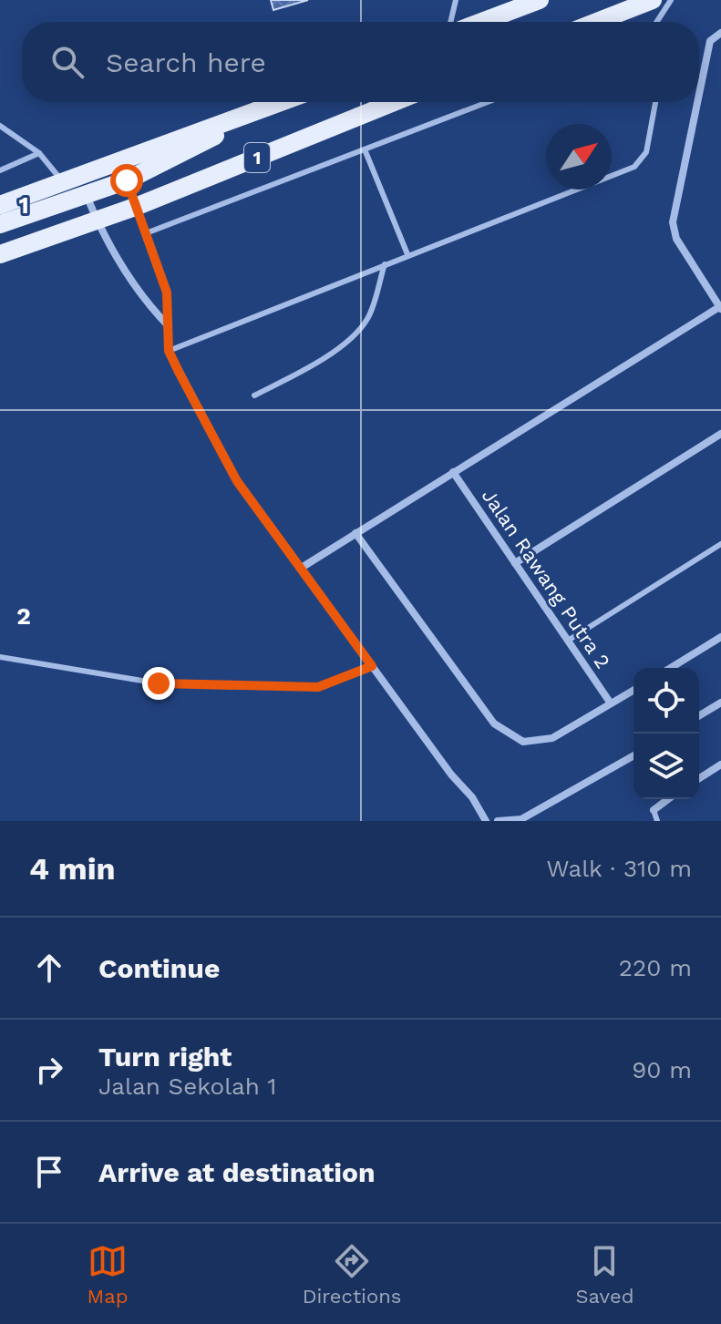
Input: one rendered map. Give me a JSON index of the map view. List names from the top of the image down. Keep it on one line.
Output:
{"streets":{"main road":["1"],"street":["Jalan Rawang Putra 2"]},"north":"top right","page":{"search":"Search here","heading":["4 min","Walk · 310 m"],"list":[["Continue","220 m"],["Turn right","Jalan Sekolah 1","90 m"],"Arrive at destination"],"nav":["Map","Directions","Saved"]},"grid":{"rows":["1","2"]}}
